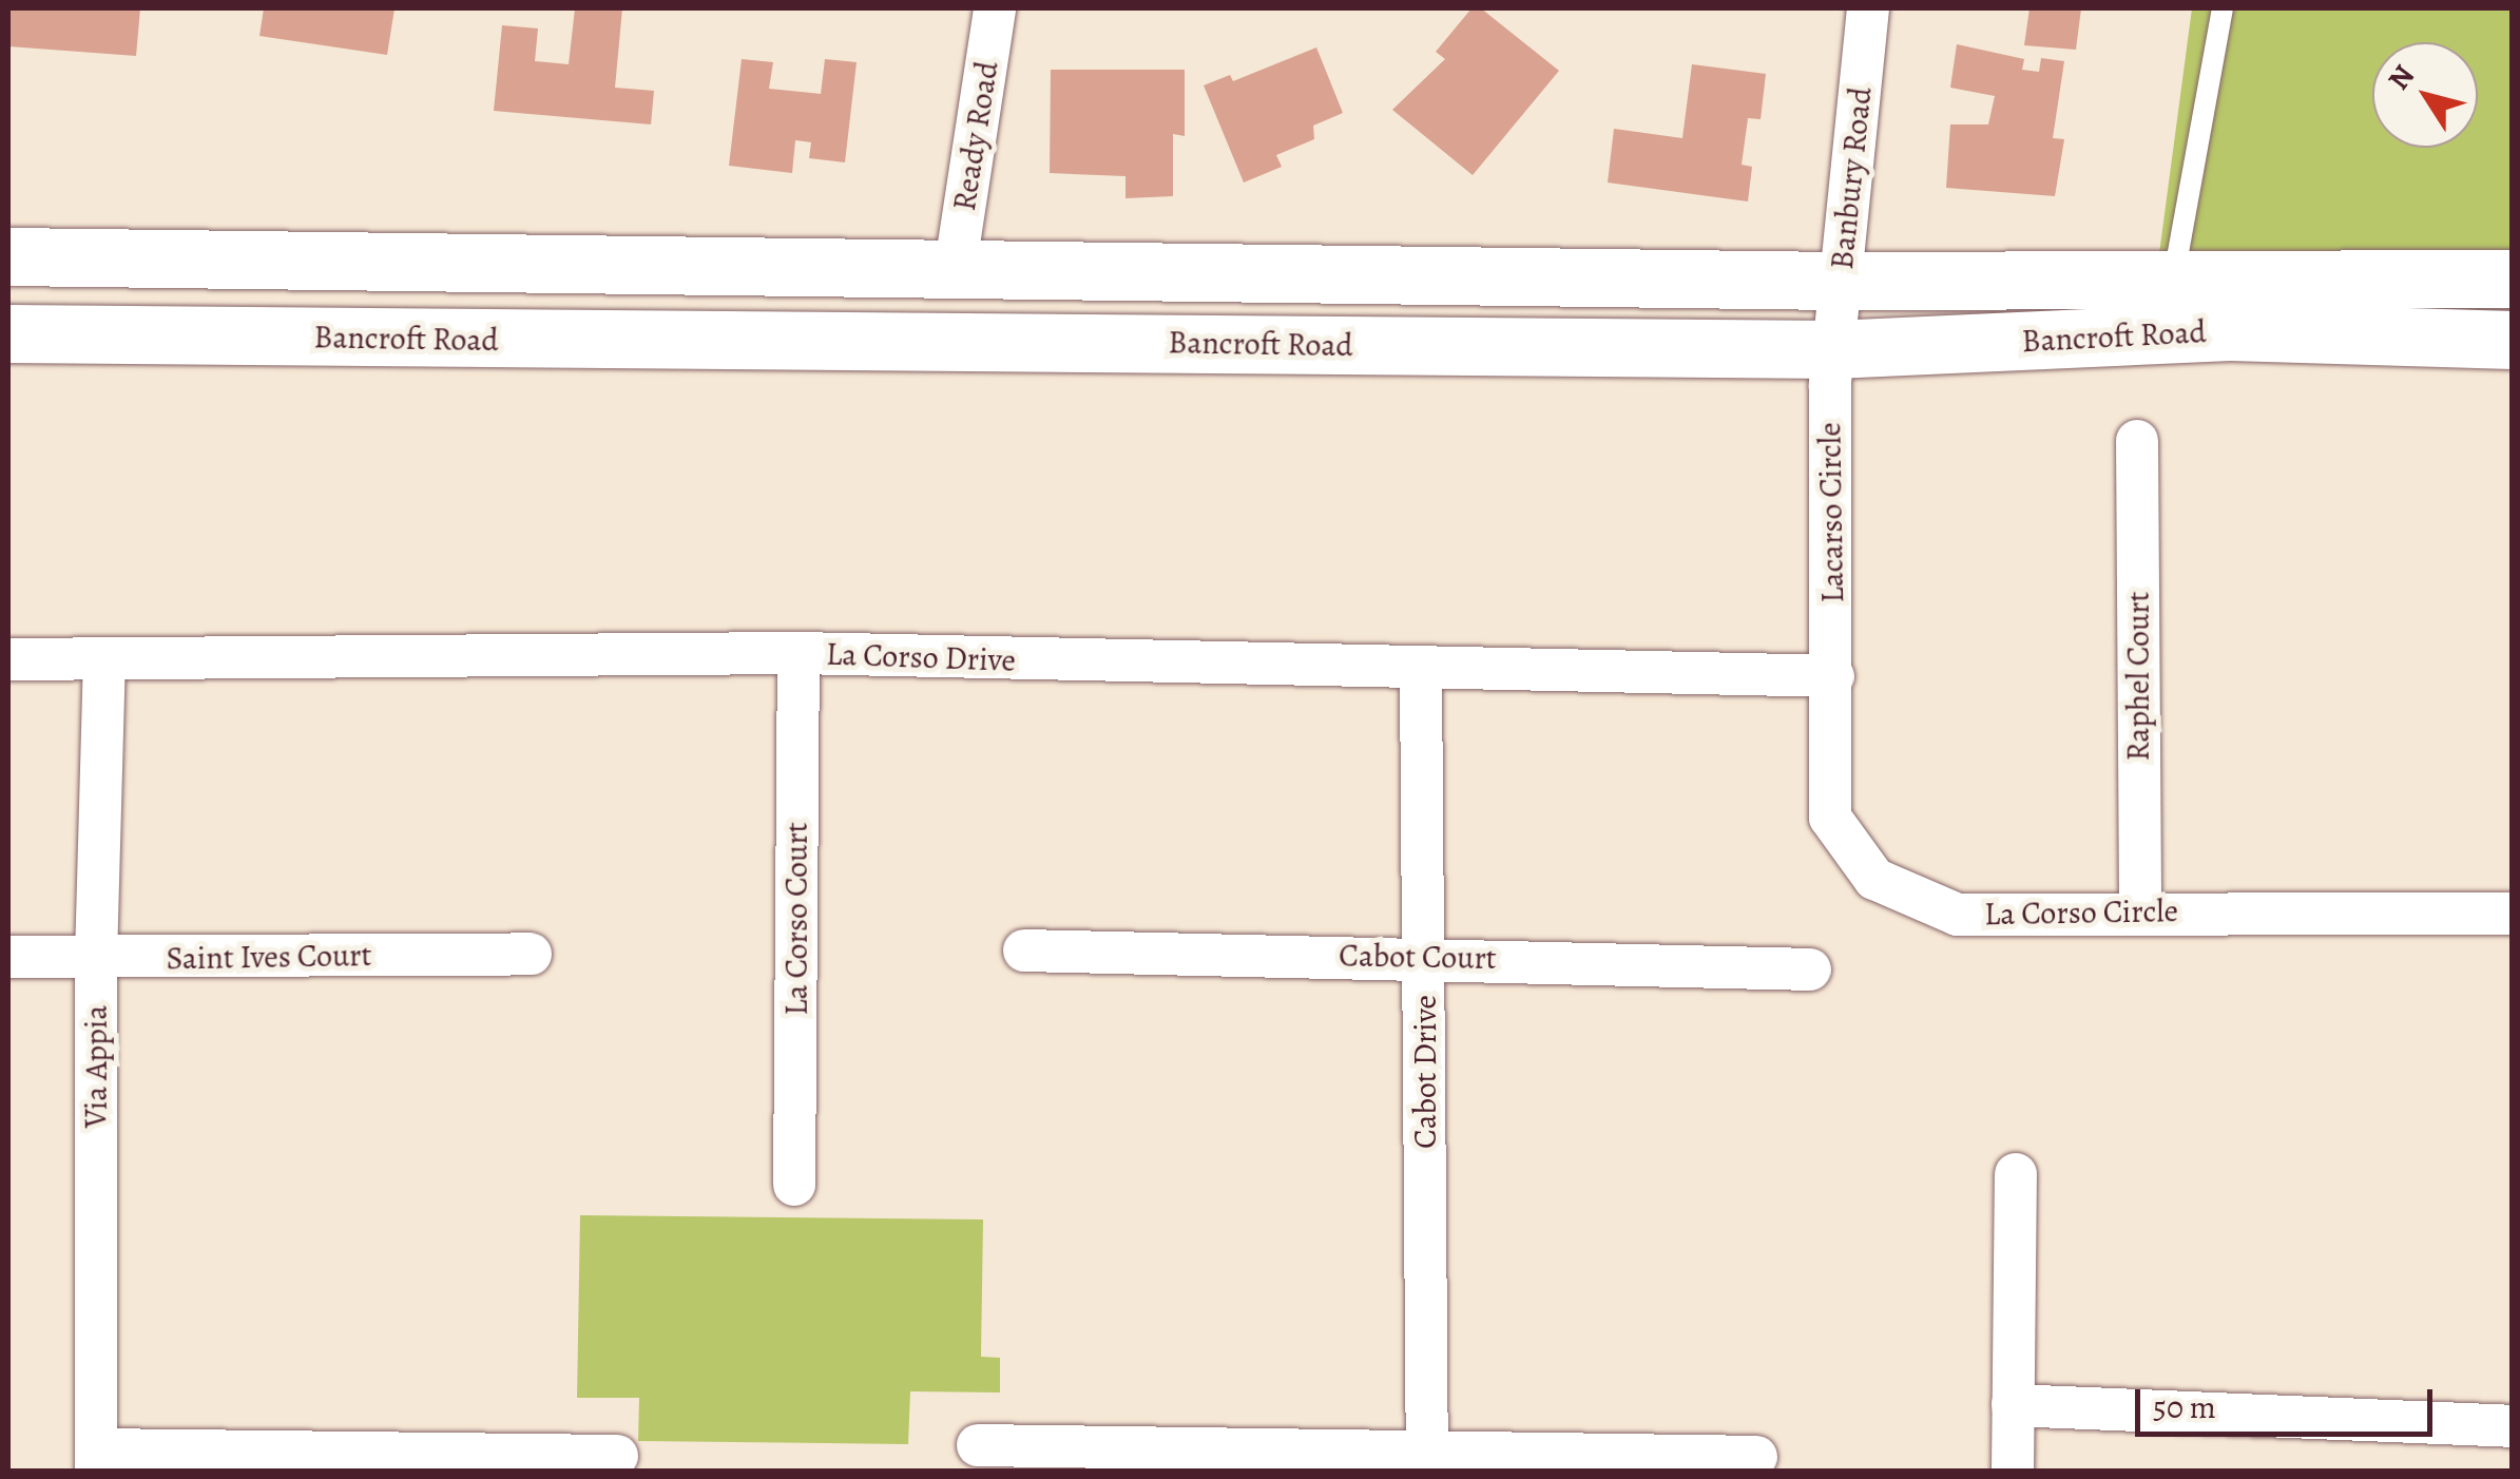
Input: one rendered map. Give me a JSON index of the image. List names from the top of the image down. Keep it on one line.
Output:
{"streets":{"main road":["Bancroft Road"],"street":["Ready Road","Banbury Road","Lacarso Circle","La Corso Drive","Raphel Court","La Corso Circle","La Corso Court","Saint Ives Court","Cabot Court","Via Appia","Cabot Drive"]},"crossings":[["Ready Road","Bancroft Road"],["Banbury Road","Bancroft Road"],["Banbury Road","Lacarso Circle"],["Bancroft Road","Lacarso Circle"],["Lacarso Circle","La Corso Drive"],["Lacarso Circle","La Corso Circle"],["La Corso Drive","La Corso Circle"],["La Corso Drive","La Corso Court"],["La Corso Drive","Via Appia"],["La Corso Drive","Cabot Drive"],["Raphel Court","La Corso Circle"],["Saint Ives Court","Via Appia"],["Cabot Court","Cabot Drive"]],"scale_bar":"50 m","north":"top left"}
